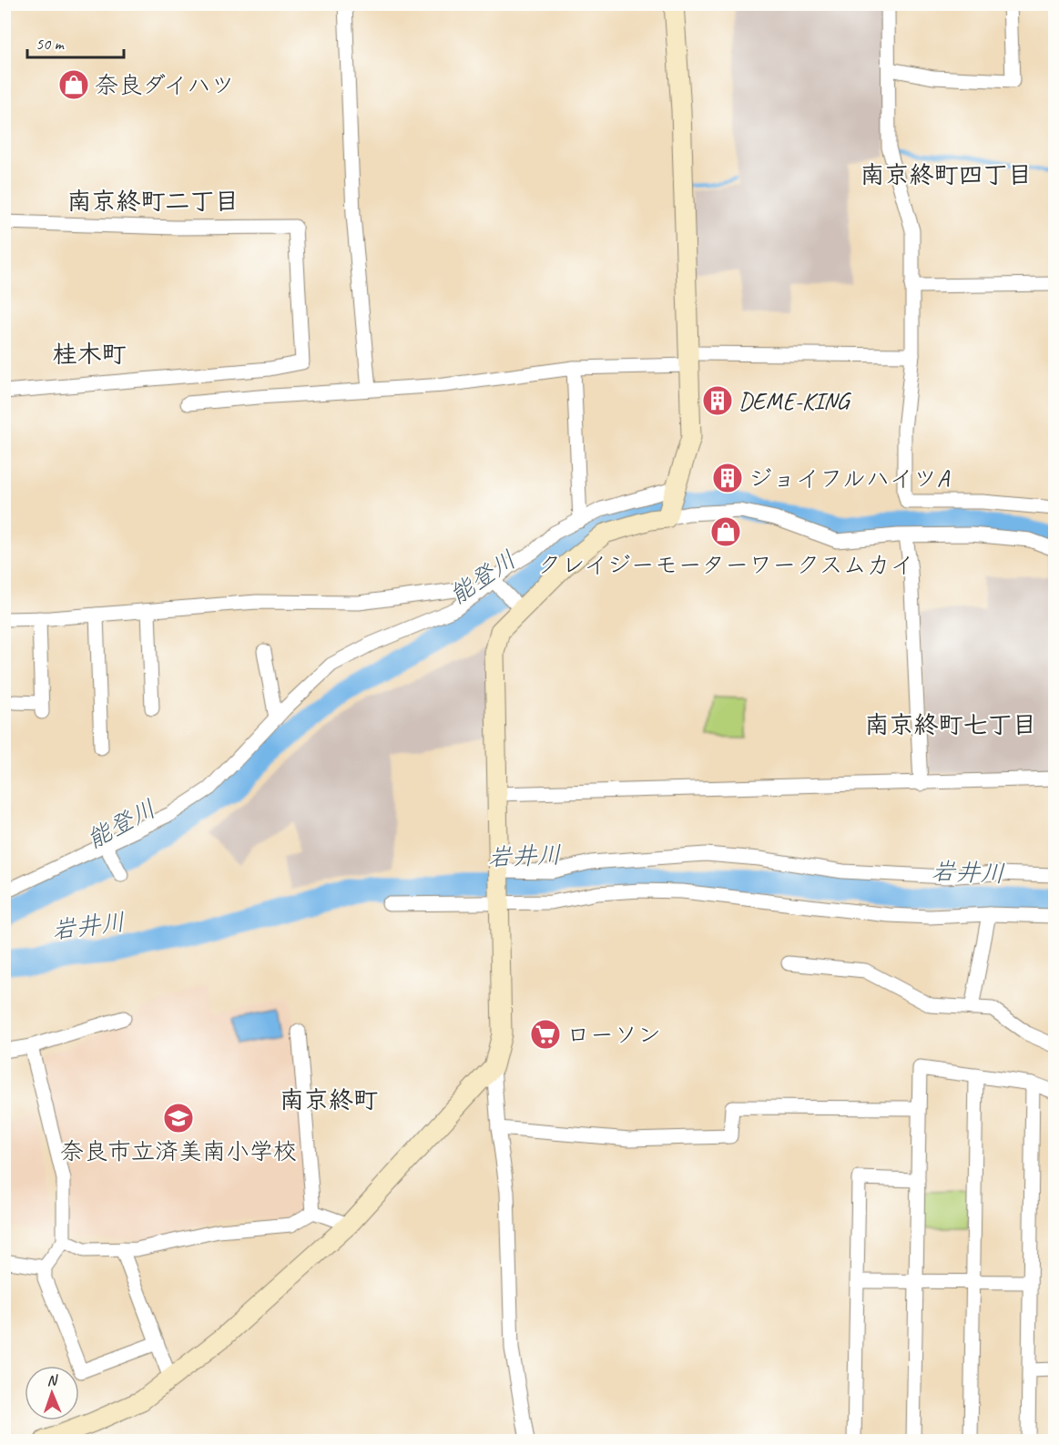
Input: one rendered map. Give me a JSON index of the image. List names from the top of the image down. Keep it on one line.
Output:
{"districts":["南京終町四丁目","南京終町二丁目","桂木町","南京終町七丁目","南京終町"],"water":["能登川","岩井川"],"places":{"shop":["奈良ダイハツ","クレイジーモーターワークスムカイ"],"building":["DEME-KING","ジョイフルハイツA"],"supermarket":["ローソン"],"school or university":["奈良市立済美南小学校"]},"scale_bar":"50 m","north":"top"}
